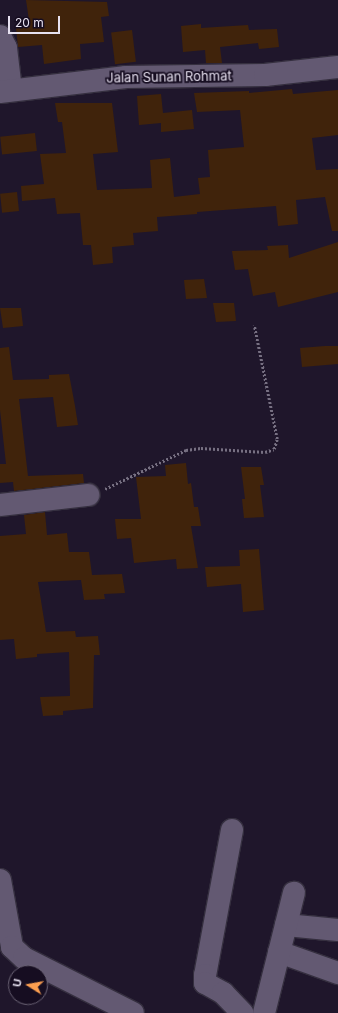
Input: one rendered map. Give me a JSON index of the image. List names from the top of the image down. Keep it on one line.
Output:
{"streets":{"street":["Jalan Sunan Rohmat"]},"scale_bar":"20 m","north":"left"}
